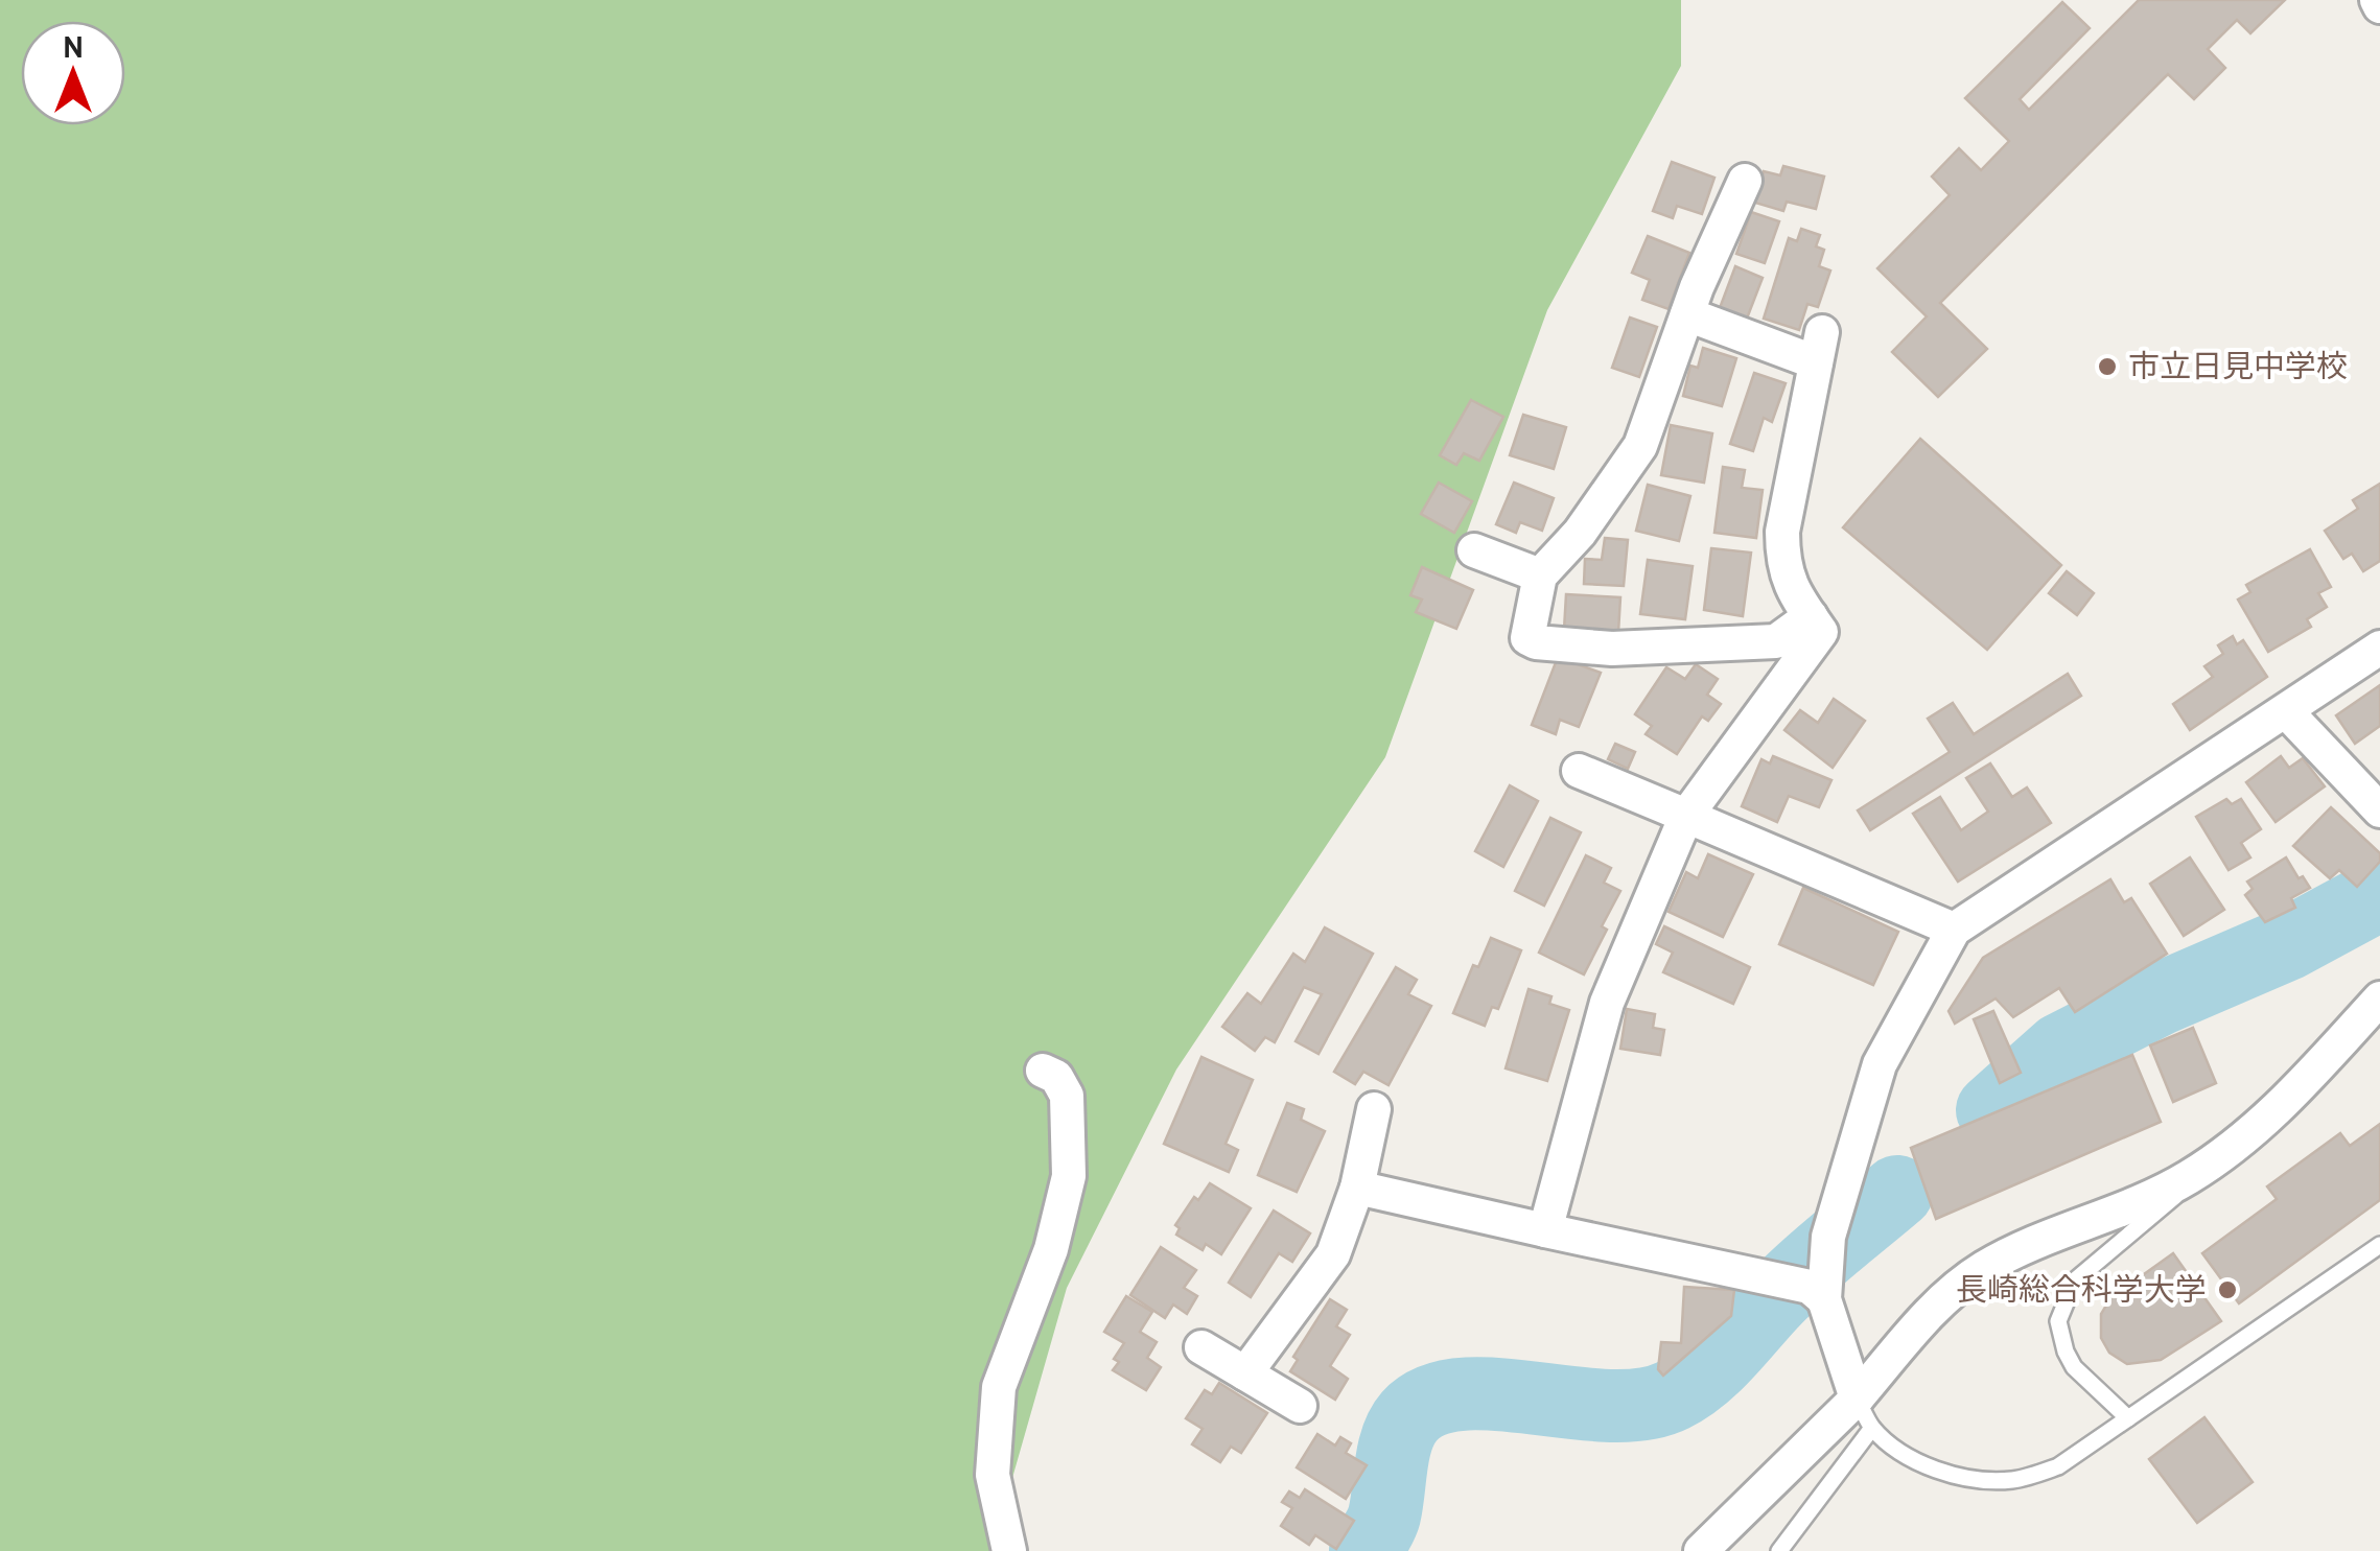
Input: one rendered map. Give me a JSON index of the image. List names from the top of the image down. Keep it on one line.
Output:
{"places":["市立日見中学校","長崎総合科学大学"],"north":"top"}
